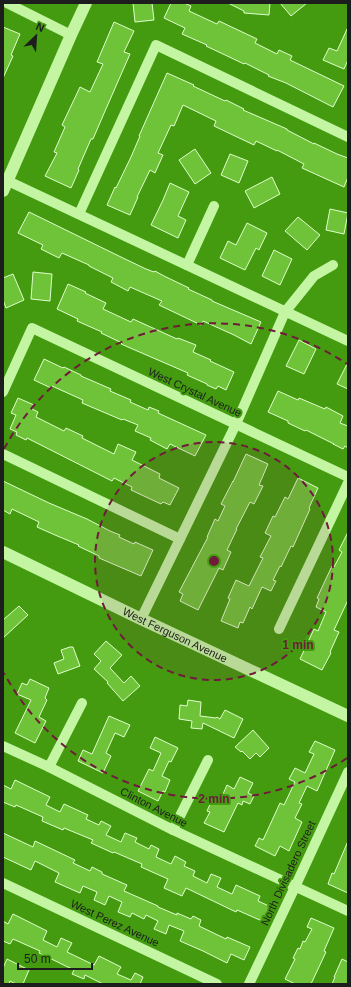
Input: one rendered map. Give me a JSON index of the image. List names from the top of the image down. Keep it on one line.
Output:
{"streets":{"street":["West Crystal Avenue","West Ferguson Avenue","Clinton Avenue","North Divisadero Street","West Perez Avenue"]},"crossings":[["Clinton Avenue","North Divisadero Street"]],"scale_bar":"50 m","north":"top right","rings":["1 min","2 min"]}
